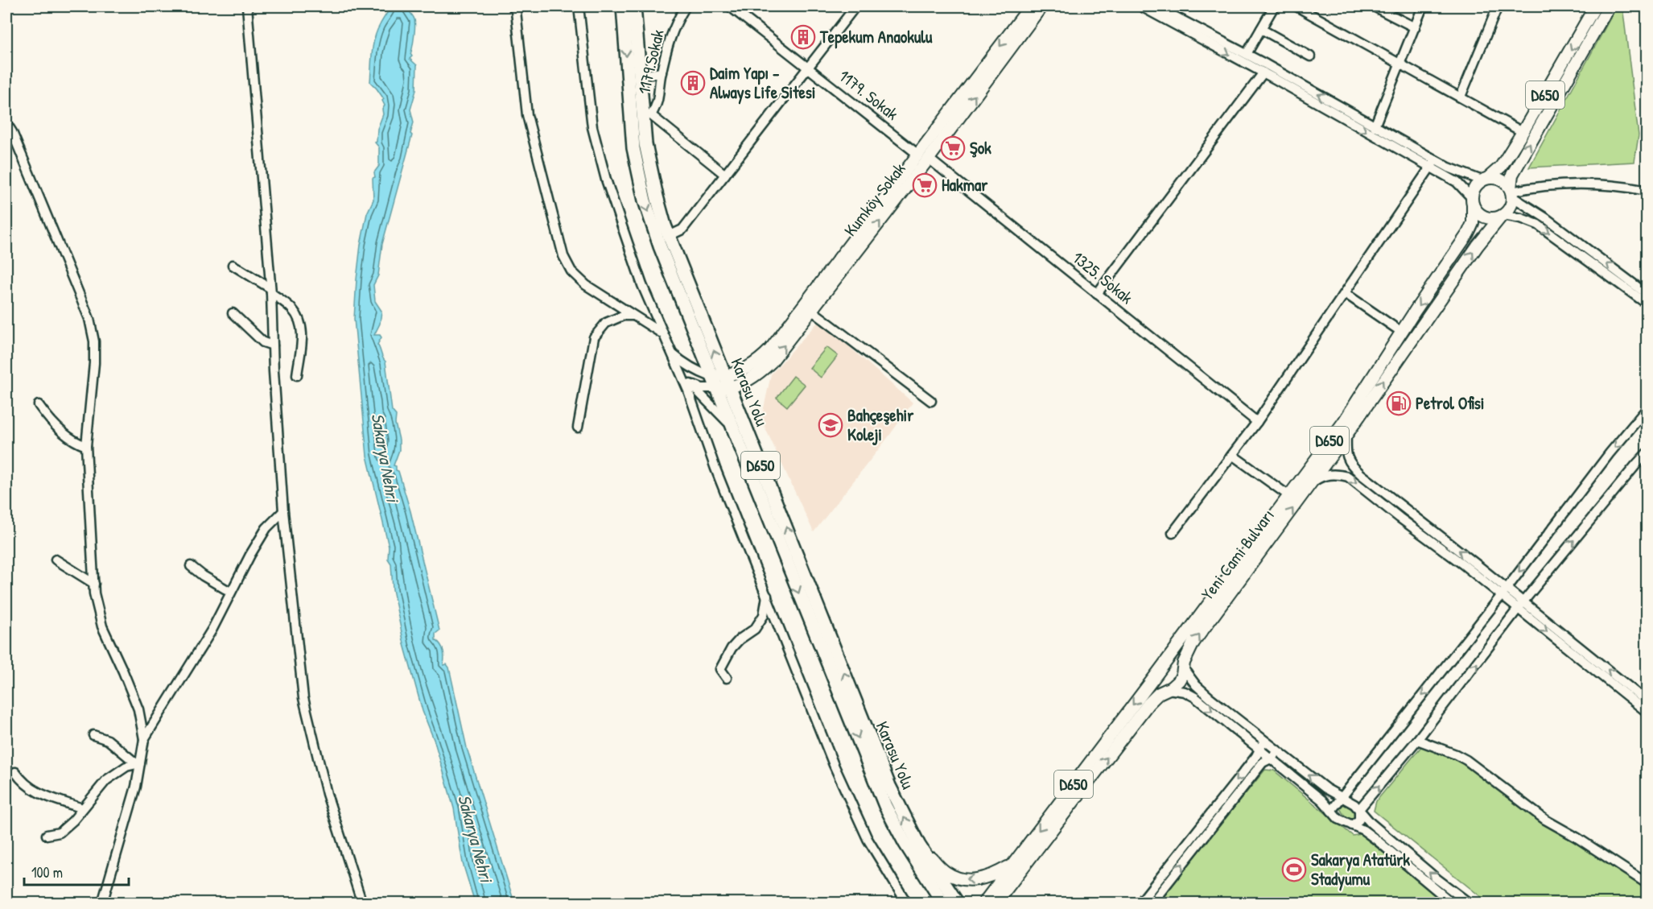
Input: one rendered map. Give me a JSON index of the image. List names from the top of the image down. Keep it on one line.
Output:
{"streets":{"highway":["D650","Karasu Yolu"],"main road":["Kumköy Sokak","Yeni Cami Bulvarı"],"street":["1179.Sokak","1179. Sokak","1325. Sokak"]},"crossings":[["1179.Sokak","Karasu Yolu"],["1179. Sokak","Kumköy Sokak"],["1179. Sokak","1325. Sokak"],["D650","Yeni Cami Bulvarı"],["Kumköy Sokak","1325. Sokak"],["Kumköy Sokak","Karasu Yolu"]],"water":["Sakarya Nehri"],"places":{"building":["Tepekum Anaokulu","Daim Yapı - Always Life Sitesi"],"supermarket":["Şok","Hakmar"],"fuel station":["Petrol Ofisi"],"school or university":["Bahçeşehir Koleji"],"sports":["Sakarya Atatürk Stadyumu"]},"scale_bar":"100 m"}
